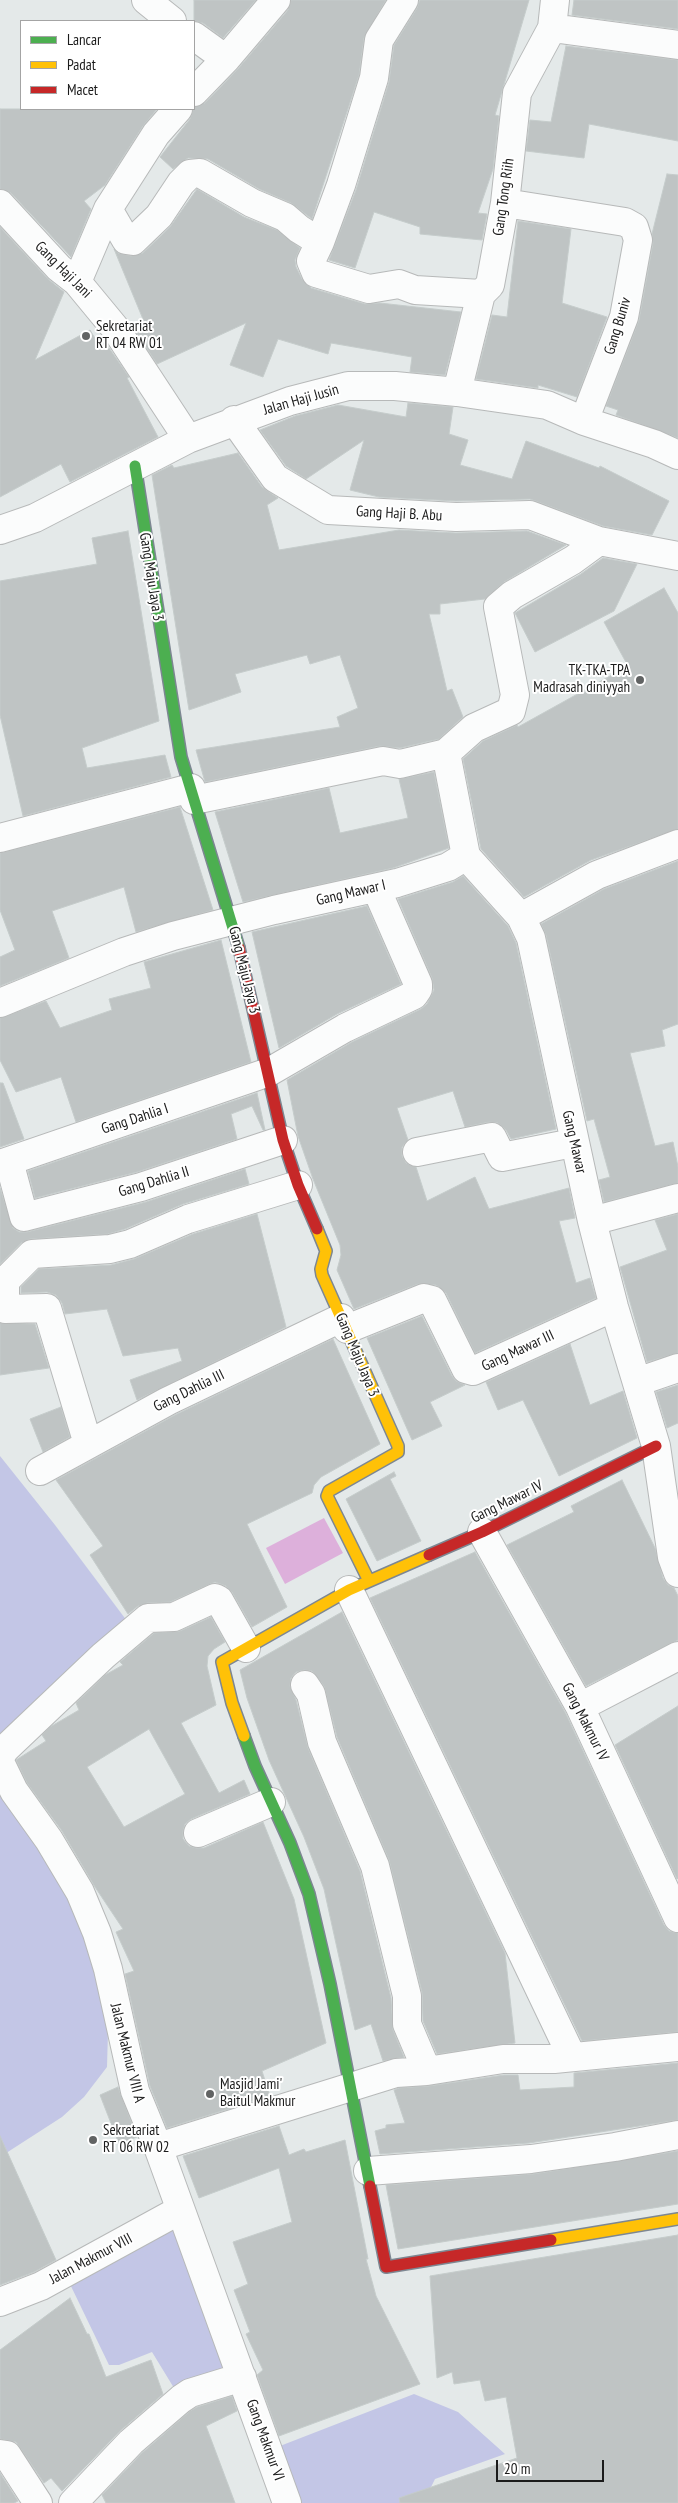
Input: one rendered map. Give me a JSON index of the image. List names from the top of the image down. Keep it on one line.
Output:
{"streets":{"street":["Gang Tong Riih","Gang Haji Jani","Gang Buniv","Jalan Haji Jusin","Gang Haji B. Abu","Gang Maju Jaya 3","Gang Mawar I","Gang Dahlia I","Gang Mawar","Gang Dahlia II","Gang Mawar III","Gang Dahlia III","Gang Mawar IV","Gang Makmur IV","Jalan Makmur VIII A","Jalan Makmur VIII","Gang Makmur VI"]},"crossings":[["Gang Tong Riih","Gang Buniv"],["Gang Tong Riih","Jalan Haji Jusin"],["Gang Haji Jani","Jalan Haji Jusin"],["Gang Buniv","Jalan Haji Jusin"],["Jalan Haji Jusin","Gang Haji B. Abu"],["Jalan Haji Jusin","Gang Maju Jaya 3"],["Gang Maju Jaya 3","Gang Mawar I"],["Gang Maju Jaya 3","Gang Dahlia I"],["Gang Maju Jaya 3","Gang Dahlia II"],["Gang Maju Jaya 3","Gang Mawar III"],["Gang Maju Jaya 3","Gang Dahlia III"],["Gang Maju Jaya 3","Gang Mawar IV"],["Gang Mawar I","Gang Dahlia I"],["Gang Mawar I","Gang Mawar"],["Gang Dahlia I","Gang Dahlia II"],["Gang Mawar","Gang Mawar III"],["Gang Mawar","Gang Mawar IV"],["Gang Mawar III","Gang Dahlia III"],["Gang Mawar IV","Gang Makmur IV"],["Jalan Makmur VIII A","Jalan Makmur VIII"],["Jalan Makmur VIII A","Gang Makmur VI"]],"places":["Sekretariat RT 04 RW 01","TK-TKA-TPA Madrasah diniyyah","Masjid Jami' Baitul Makmur","Sekretariat RT 06 RW 02"],"legend":["Lancar","Padat","Macet"],"scale_bar":"20 m"}
